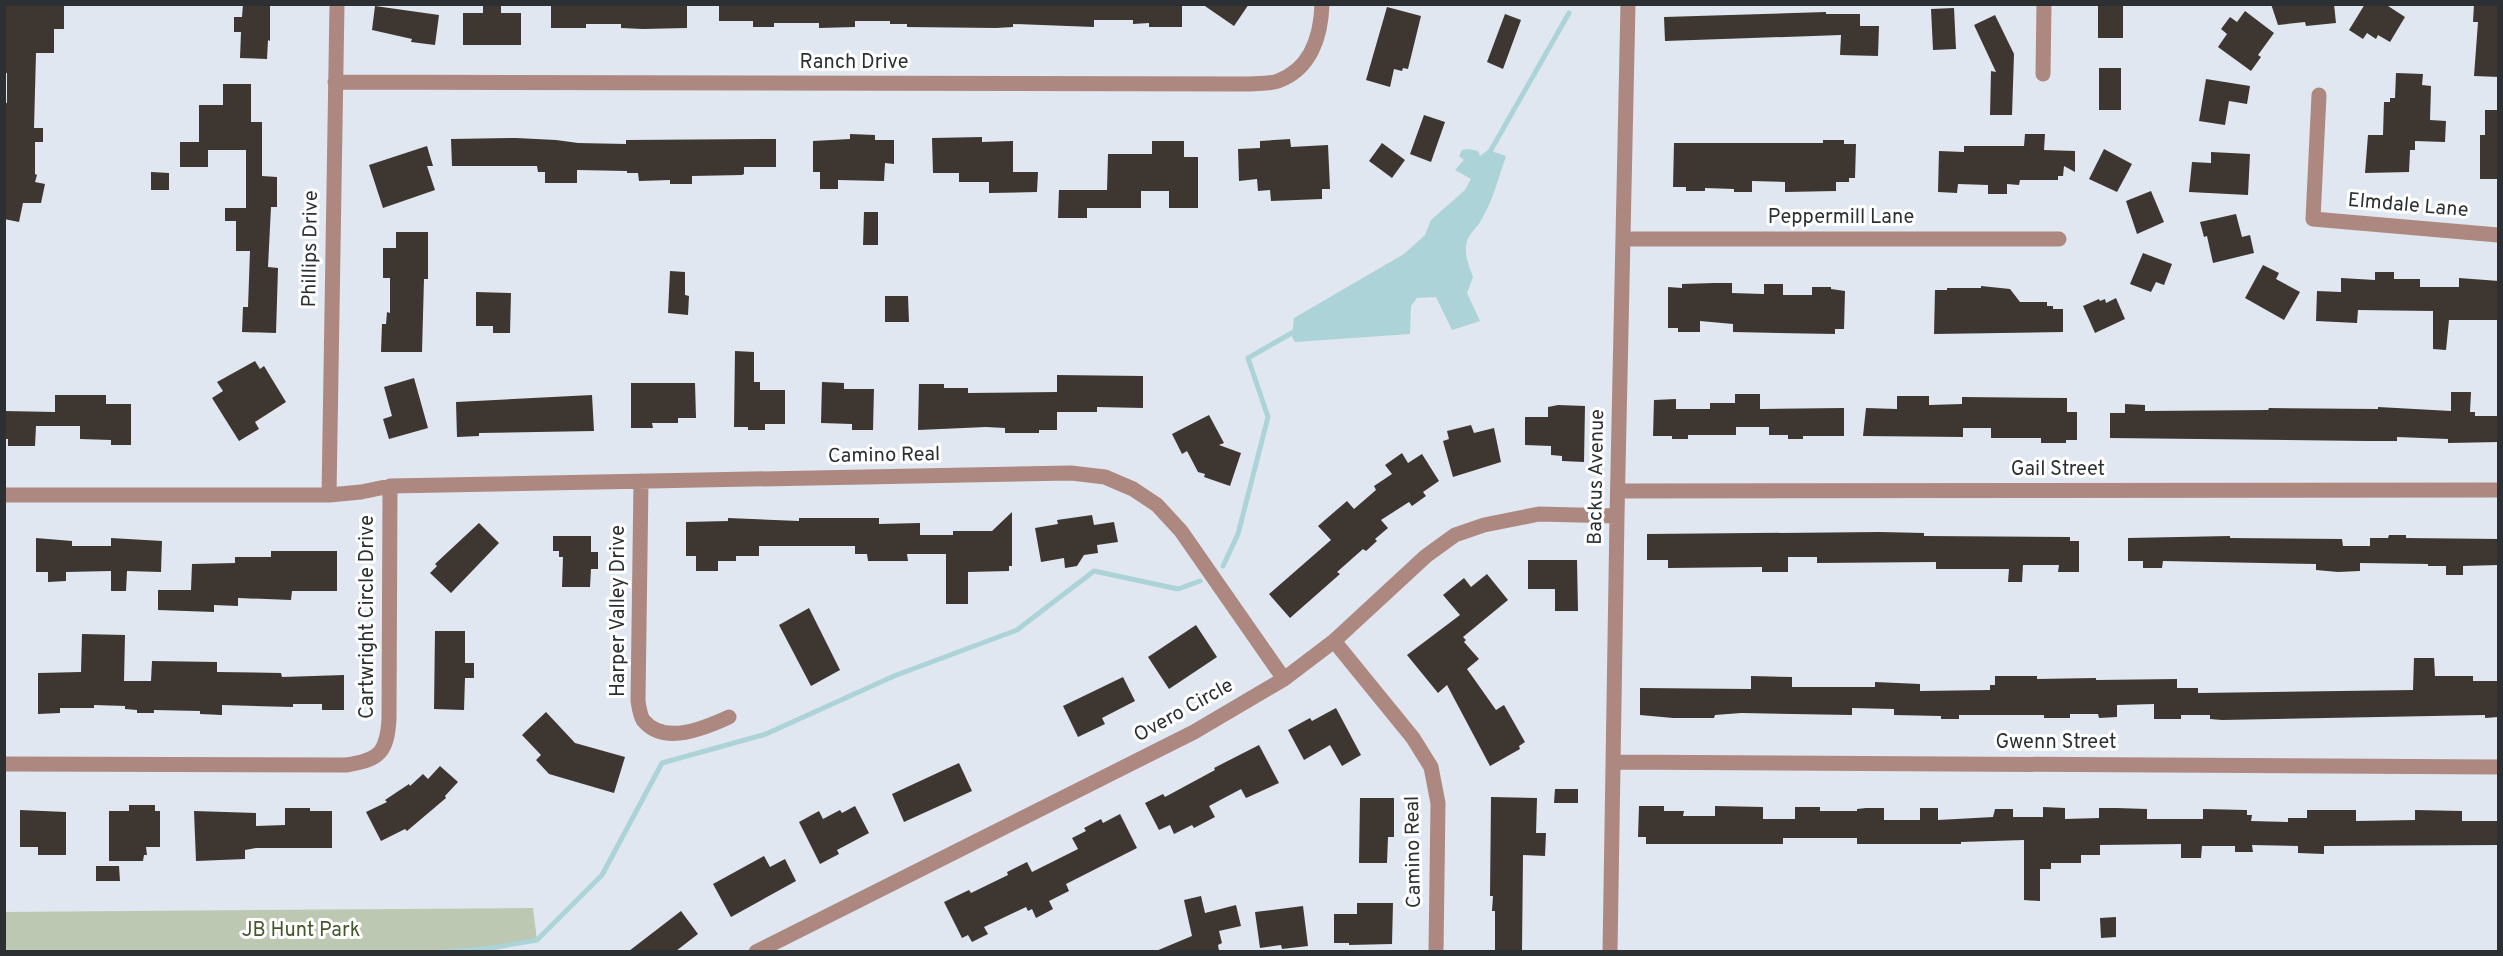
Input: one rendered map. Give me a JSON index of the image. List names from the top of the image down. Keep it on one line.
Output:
{"streets":{"street":["Ranch Drive","Elmdale Lane","Peppermill Lane","Phillips Drive","Camino Real","Gail Street","Backus Avenue","Harper Valley Drive","Cartwright Circle Drive","Overo Circle","Gwenn Street"]},"crossings":[["Ranch Drive","Phillips Drive"],["Peppermill Lane","Backus Avenue"],["Phillips Drive","Cartwright Circle Drive"],["Camino Real","Harper Valley Drive"],["Camino Real","Cartwright Circle Drive"],["Camino Real","Overo Circle"],["Gail Street","Backus Avenue"],["Backus Avenue","Overo Circle"],["Backus Avenue","Gwenn Street"]],"parks":["JB Hunt Park"]}
